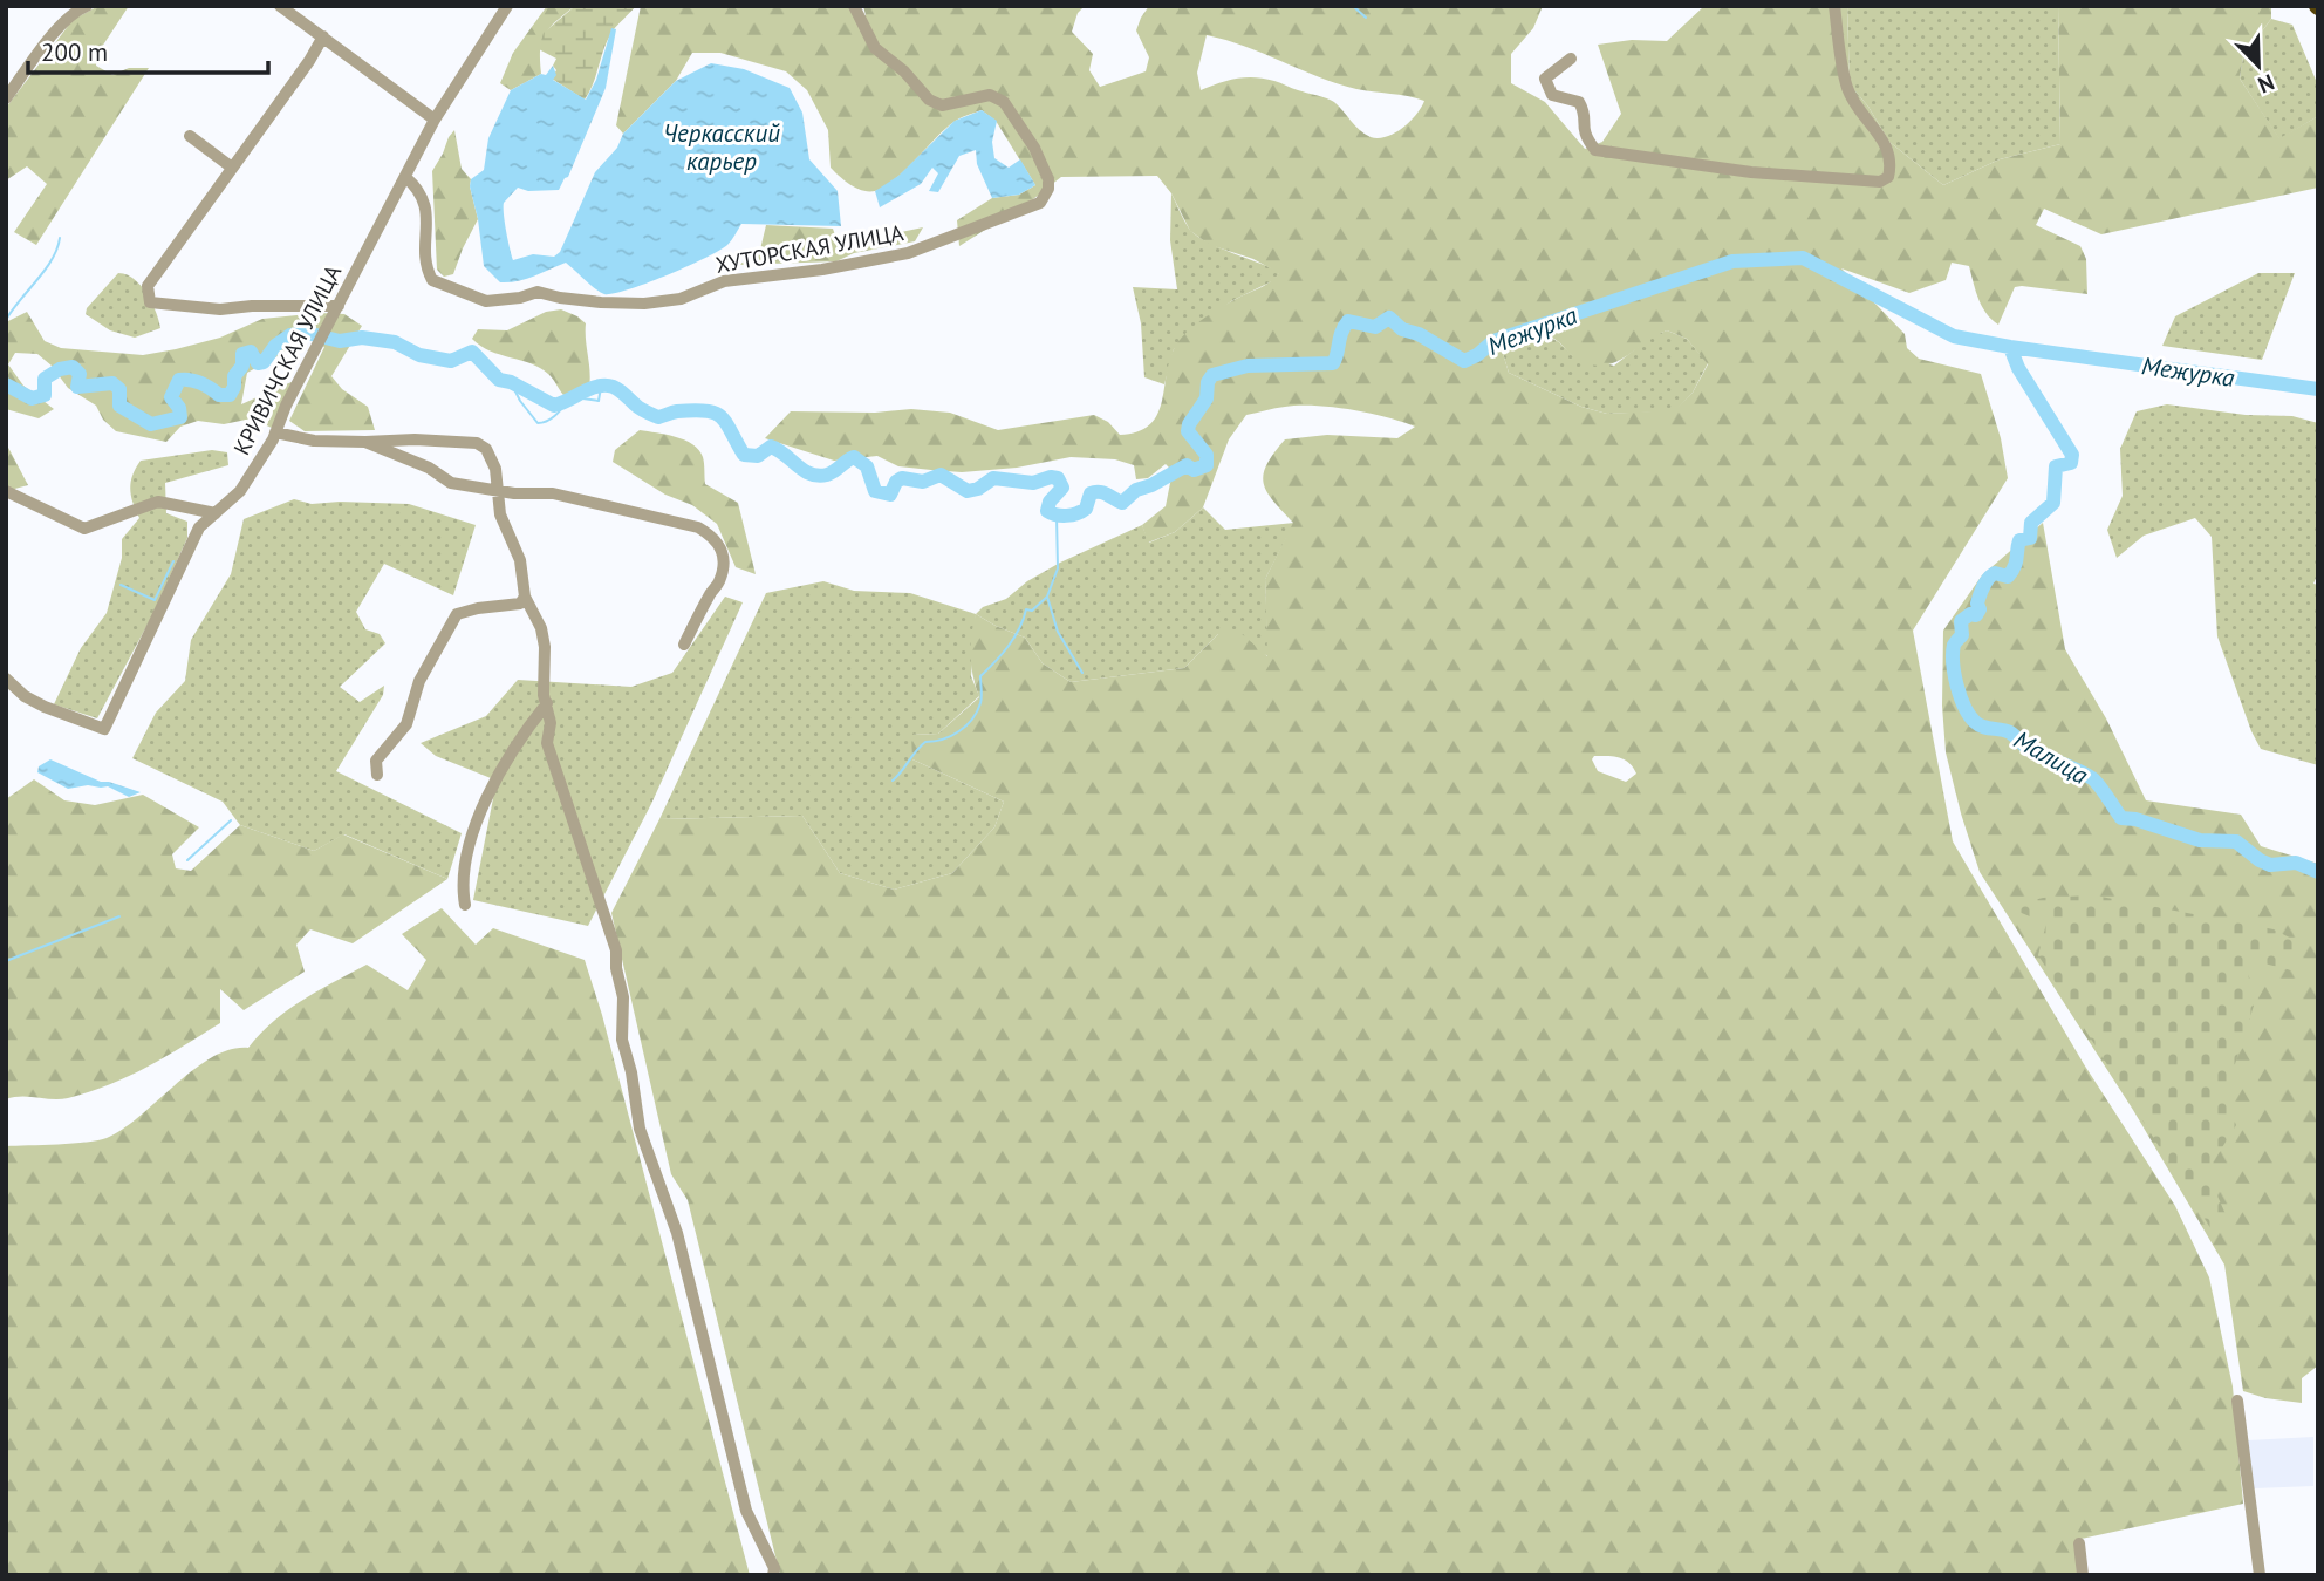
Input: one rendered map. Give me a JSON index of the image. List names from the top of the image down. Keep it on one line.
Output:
{"streets":{"street":["ХУТОРСКАЯ УЛИЦА","КРИВИЧСКАЯ УЛИЦА"]},"crossings":[["ХУТОРСКАЯ УЛИЦА","КРИВИЧСКАЯ УЛИЦА"]],"water":["Черкасский карьер","Межурка","Малица"],"scale_bar":"200 m","north":"bottom right"}
